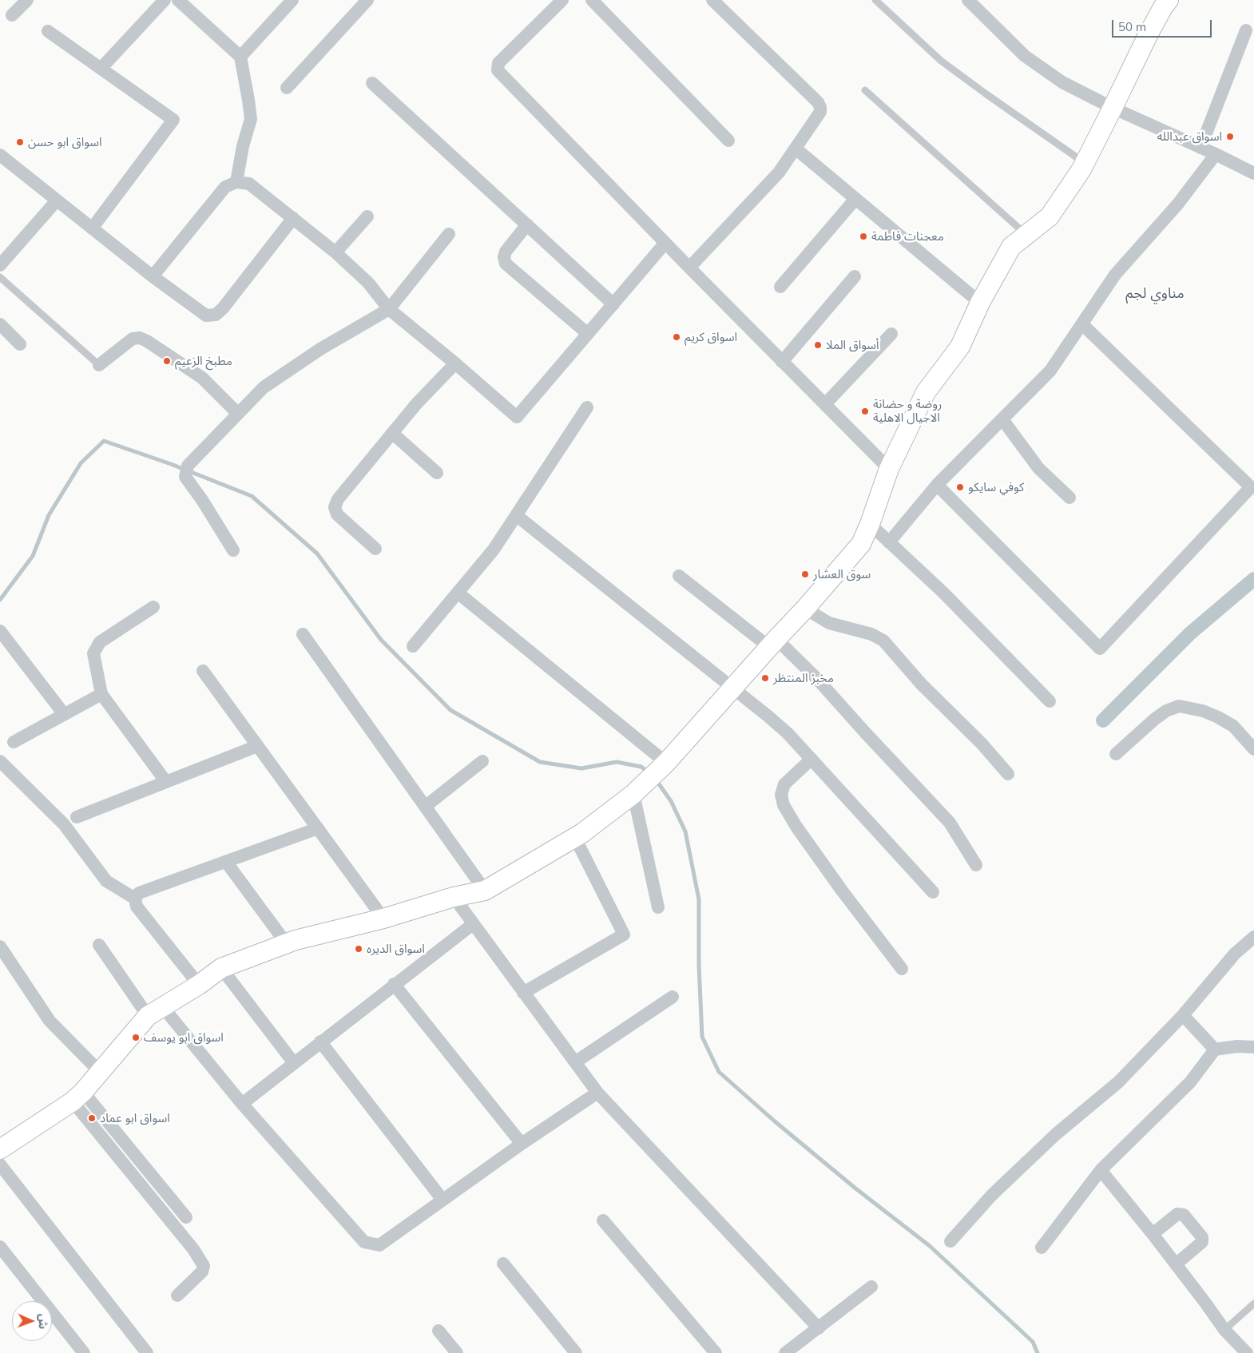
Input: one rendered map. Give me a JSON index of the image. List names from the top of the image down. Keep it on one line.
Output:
{"districts":["مناوي لجم"],"places":["اسواق عبدالله","اسواق ابو حسن","معجنات فاطمة","اسواق كريم","أسواق الملا","مطبخ الزعيم","روضة و حضانة الاجيال الاهلية","كوفي سايكو","سوق العشار","مخبز المنتظر","اسواق الديره","اسواق ابو يوسف","اسواق ابو عماد"],"scale_bar":"50 m","north":"right"}
